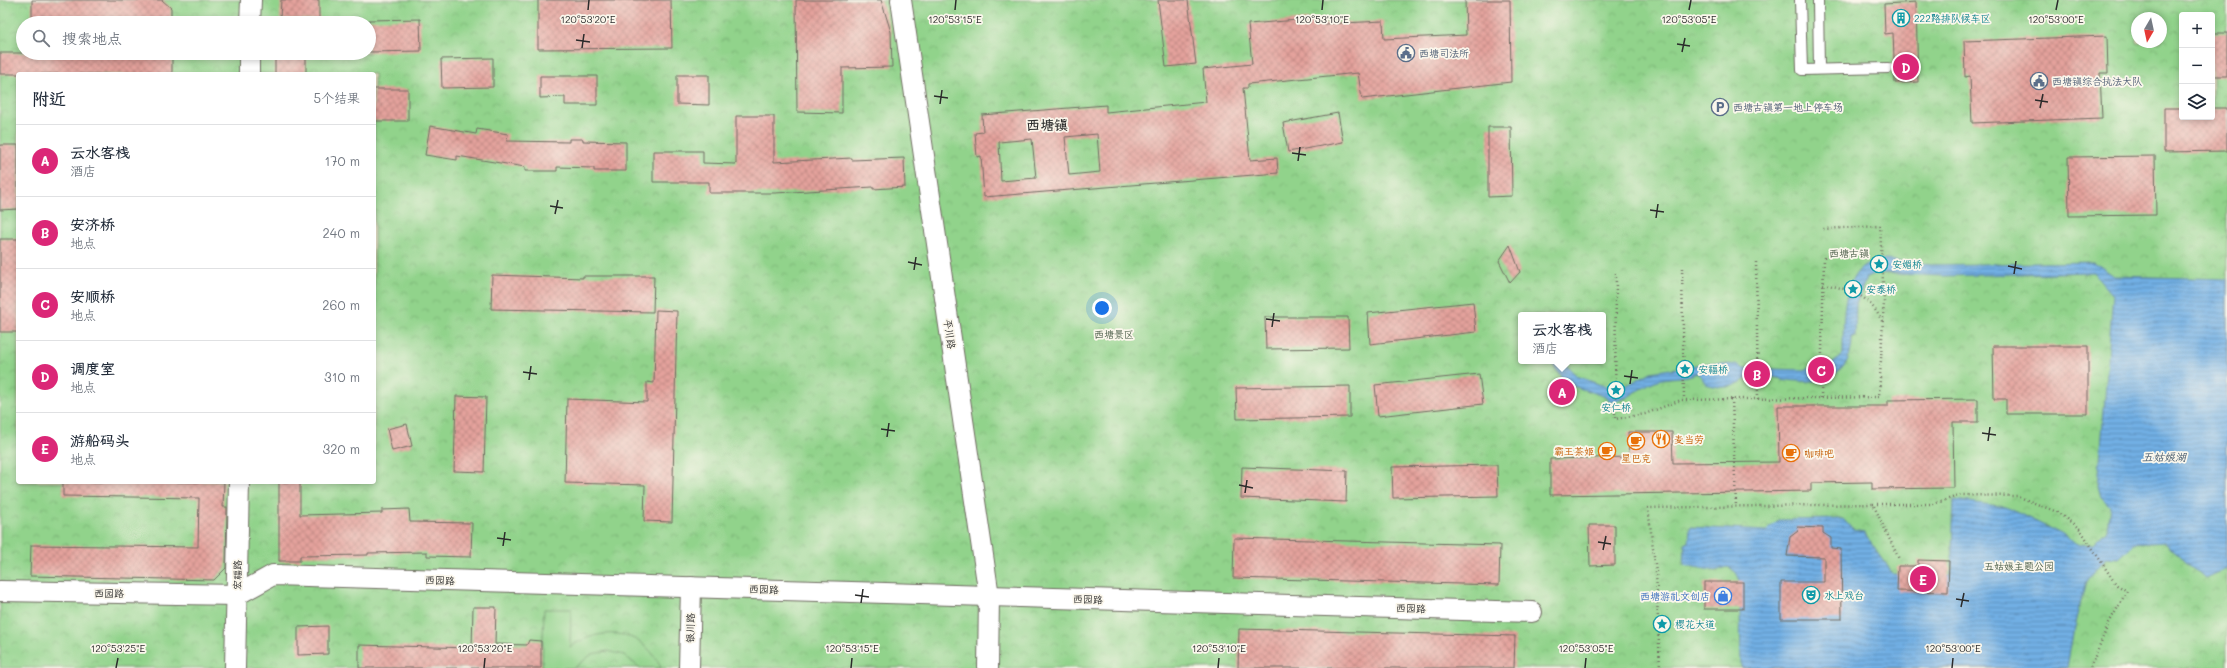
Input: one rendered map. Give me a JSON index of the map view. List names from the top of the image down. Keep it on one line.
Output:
{"streets":{"street":["平川路","宏福路","西园路","银川路"]},"crossings":[["平川路","西园路"],["宏福路","西园路"],["西园路","银川路"]],"districts":["西塘镇"],"water":["五姑娘湖"],"parks":["西塘古镇","西塘景区","五姑娘主题公园"],"places":{"building":["222路排队候车区"],"public building":["西塘司法所","西塘镇综合执法大队"],"parking":["西塘古镇第一地上停车场"],"place":["安媚桥","安泰桥","安福桥","安仁桥","樱花大道"],"restaurant":["麦当劳"],"cafe":["星巴克","霸王茶姬","咖啡吧"],"theatre":["水上戏台"],"shop":["西塘游礼文创店"]},"north":"bottom","page":{"map_buttons":["+","−"],"search":"搜索地点","pins":["D","C","B","A","E"],"heading":["附近","5个结果"],"list":[{"mark":"A","name":"云水客栈","note":"酒店","value":"170 m"},{"mark":"B","name":"安济桥","note":"地点","value":"240 m"},{"mark":"C","name":"安顺桥","note":"地点","value":"260 m"},{"mark":"D","name":"调度室","note":"地点","value":"310 m"},{"mark":"E","name":"游船码头","note":"地点","value":"320 m"}],"popup":["云水客栈","酒店"]},"coordinates":["120°53'20\"E","120°53'15\"E","120°53'10\"E","120°53'05\"E","120°53'00\"E","120°53'25\"E"]}
